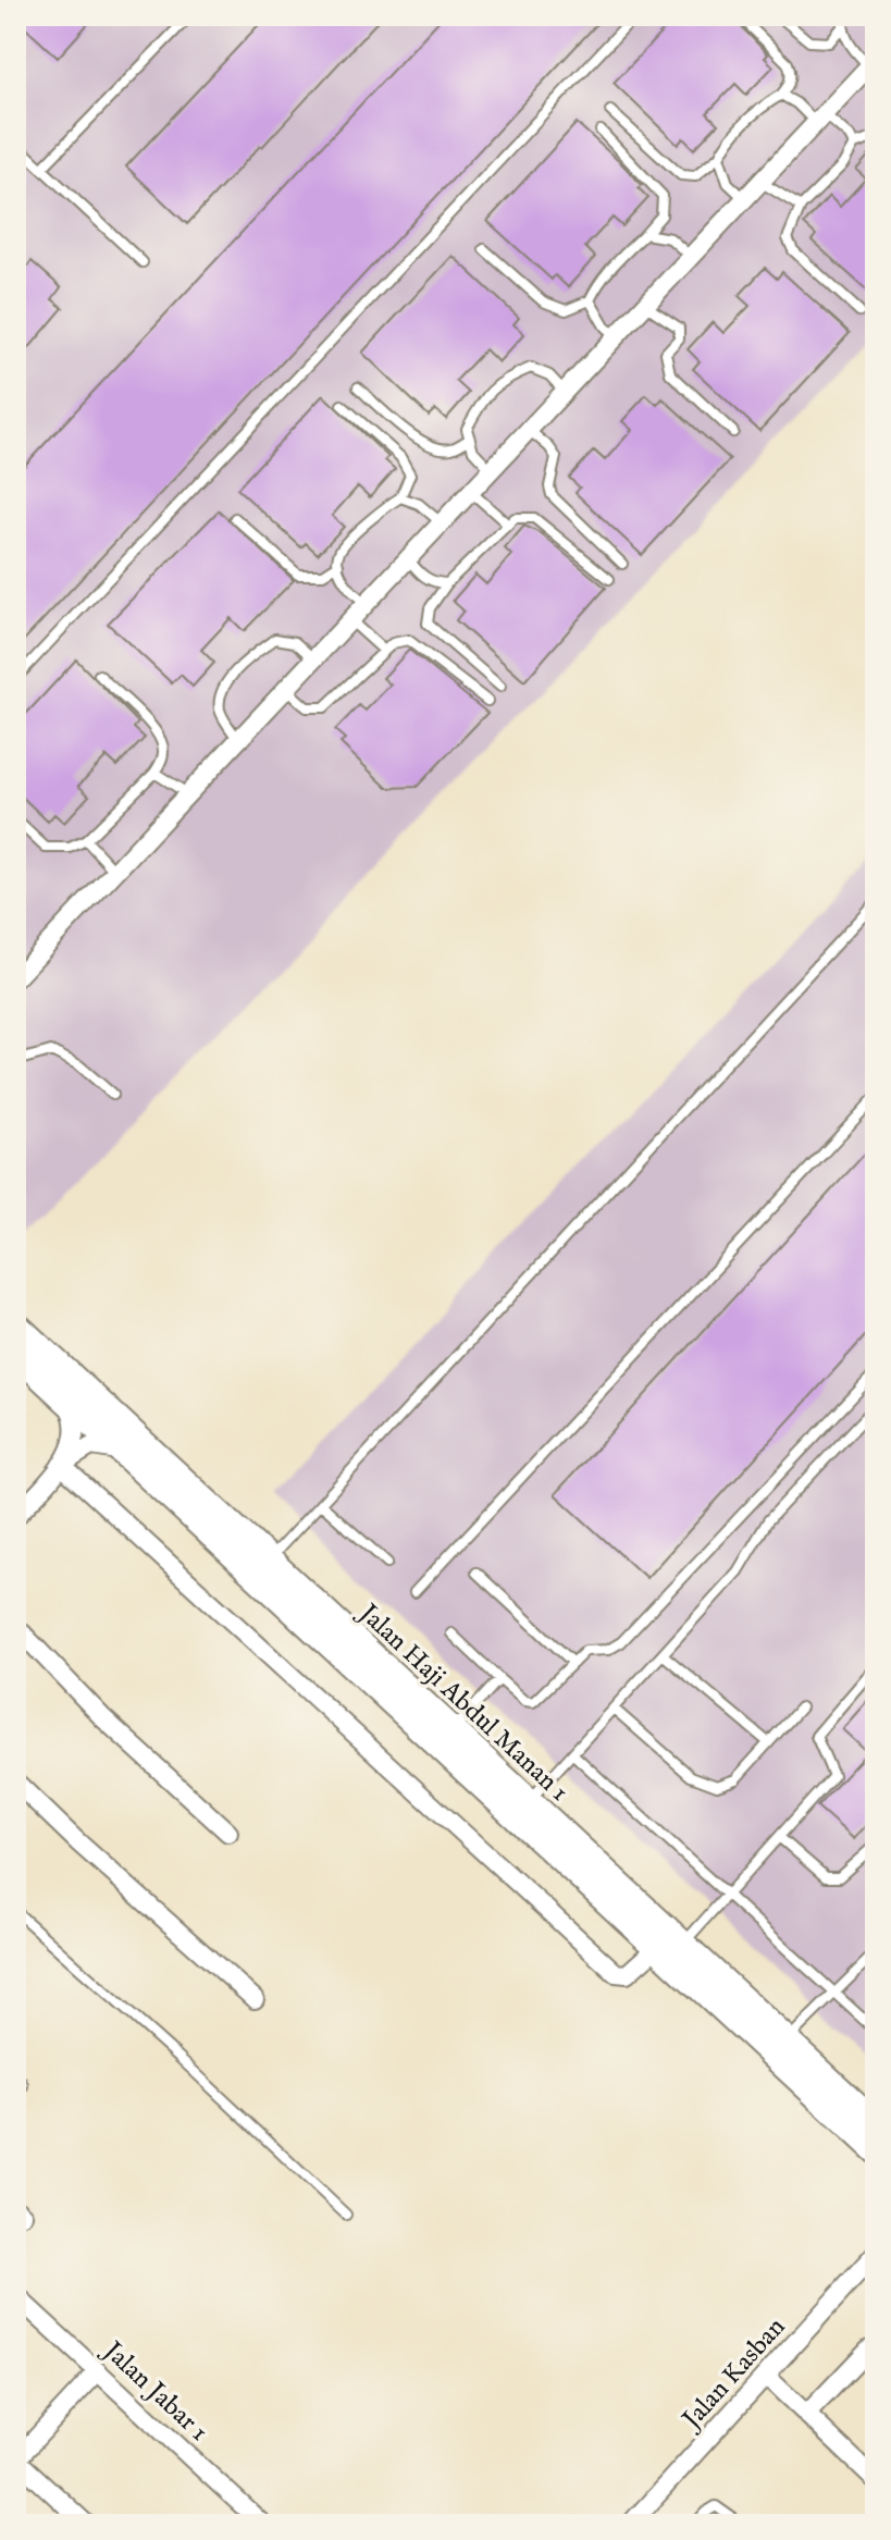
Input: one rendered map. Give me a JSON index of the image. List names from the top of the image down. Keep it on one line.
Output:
{"streets":{"street":["Jalan Haji Abdul Manan 1","Jalan Kasban","Jalan Jabar 1"]}}
